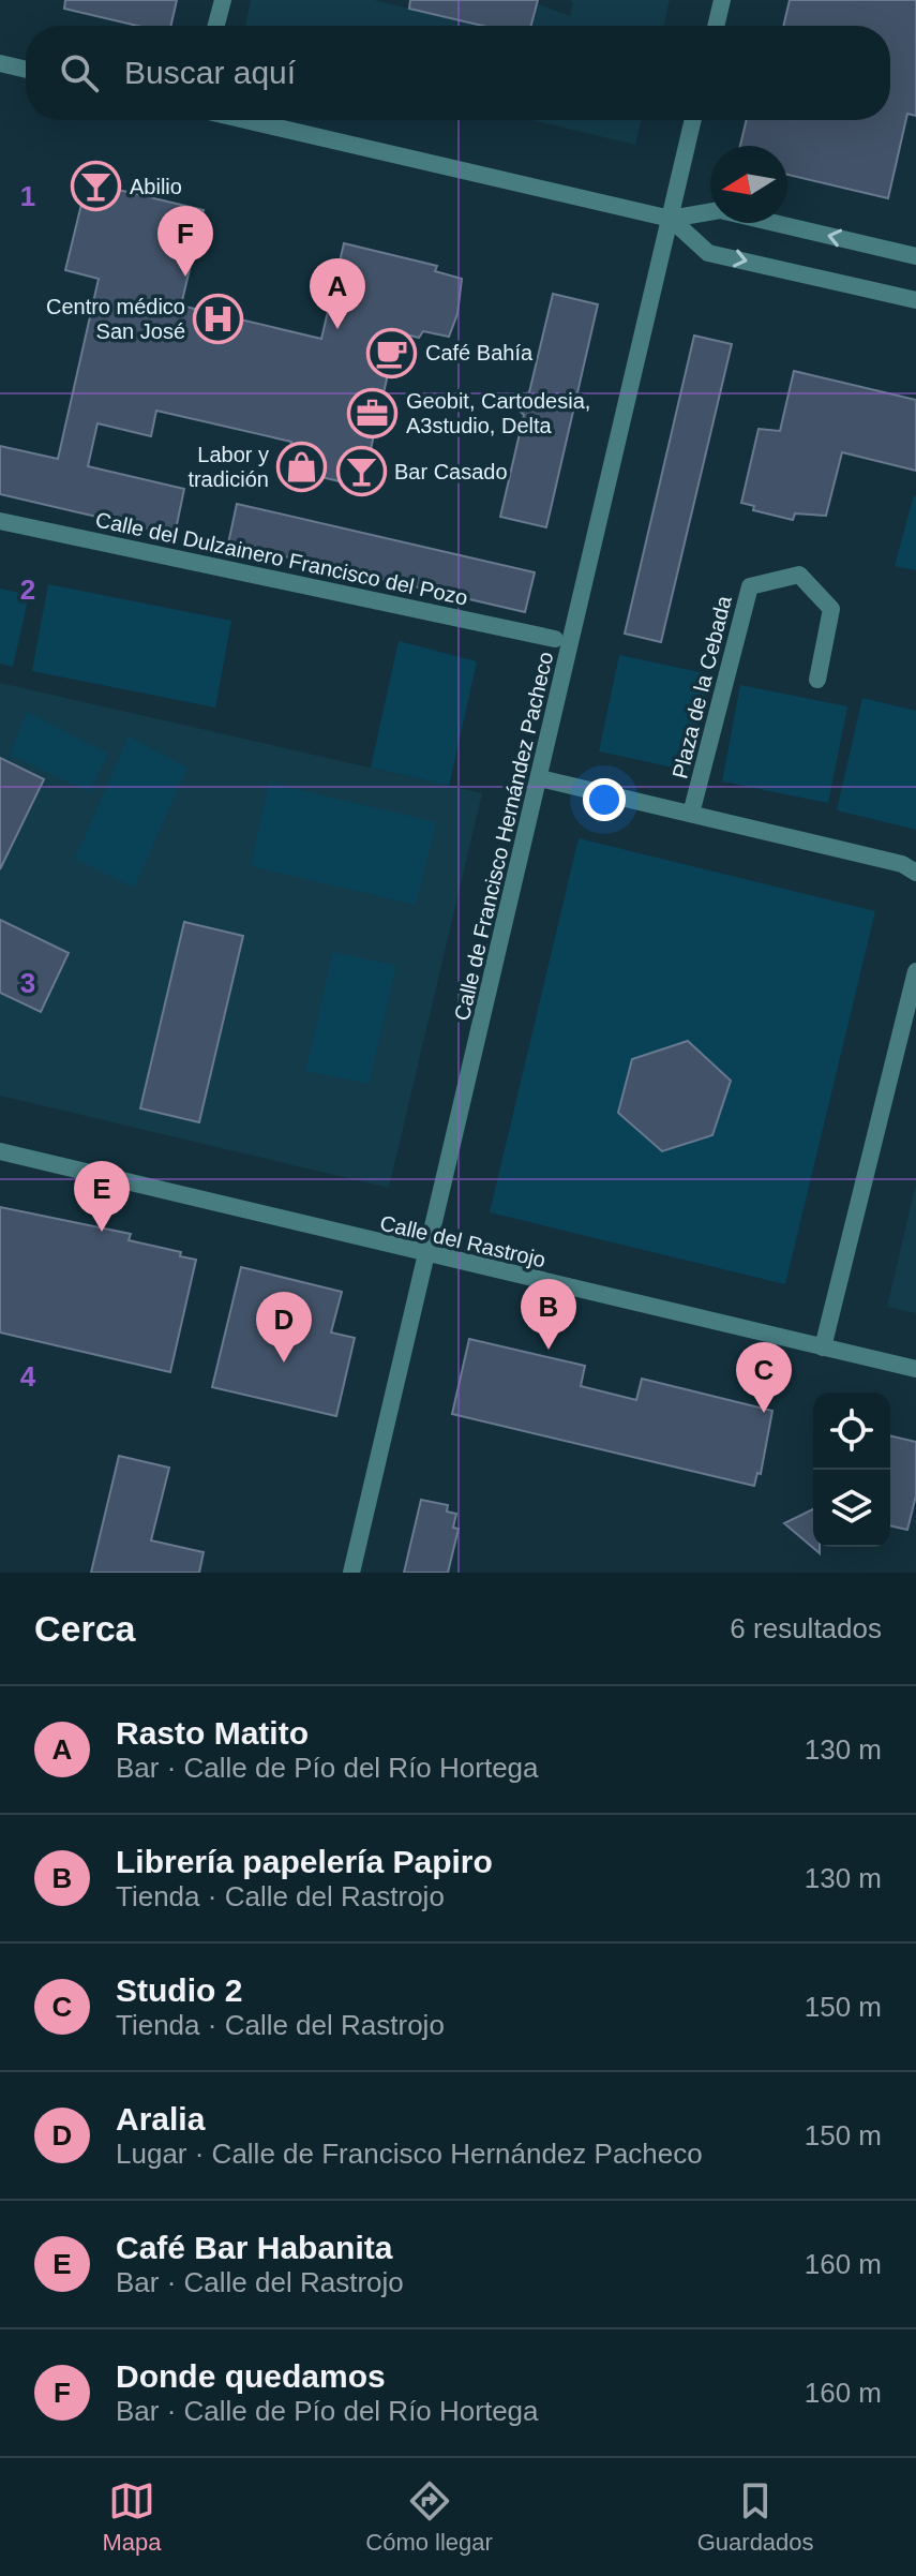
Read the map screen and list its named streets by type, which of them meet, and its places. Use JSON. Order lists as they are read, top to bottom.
{
  "streets": {
    "street": [
      "Calle del Dulzainero Francisco del Pozo",
      "Plaza de la Cebada",
      "Calle de Francisco Hernández Pacheco",
      "Calle del Rastrojo"
    ]
  },
  "crossings": [
    ["Calle de Francisco Hernández Pacheco", "Calle del Rastrojo"]
  ],
  "places": {
    "bar": ["Abilio", "Bar Casado"],
    "hospital": ["Centro médico San José"],
    "cafe": ["Café Bahía"],
    "office": ["Geobit, Cartodesia, A3studio, Delta"],
    "shop": ["Labor y tradición"]
  },
  "north": "left",
  "page": {
    "search": "Buscar aquí",
    "pins": [
      "F",
      "A",
      "E",
      "B",
      "D",
      "C"
    ],
    "heading": ["Cerca", "6 resultados"],
    "list": [
      {
        "mark": "A",
        "name": "Rasto Matito",
        "note": "Bar · Calle de Pío del Río Hortega",
        "value": "130 m"
      },
      {
        "mark": "B",
        "name": "Librería papelería Papiro",
        "note": "Tienda · Calle del Rastrojo",
        "value": "130 m"
      },
      {
        "mark": "C",
        "name": "Studio 2",
        "note": "Tienda · Calle del Rastrojo",
        "value": "150 m"
      },
      {
        "mark": "D",
        "name": "Aralia",
        "note": "Lugar · Calle de Francisco Hernández Pacheco",
        "value": "150 m"
      },
      {
        "mark": "E",
        "name": "Café Bar Habanita",
        "note": "Bar · Calle del Rastrojo",
        "value": "160 m"
      },
      {
        "mark": "F",
        "name": "Donde quedamos",
        "note": "Bar · Calle de Pío del Río Hortega",
        "value": "160 m"
      }
    ],
    "nav": ["Mapa", "Cómo llegar", "Guardados"]
  },
  "grid": {
    "rows": [
      "1",
      "2",
      "3",
      "4"
    ]
  }
}
